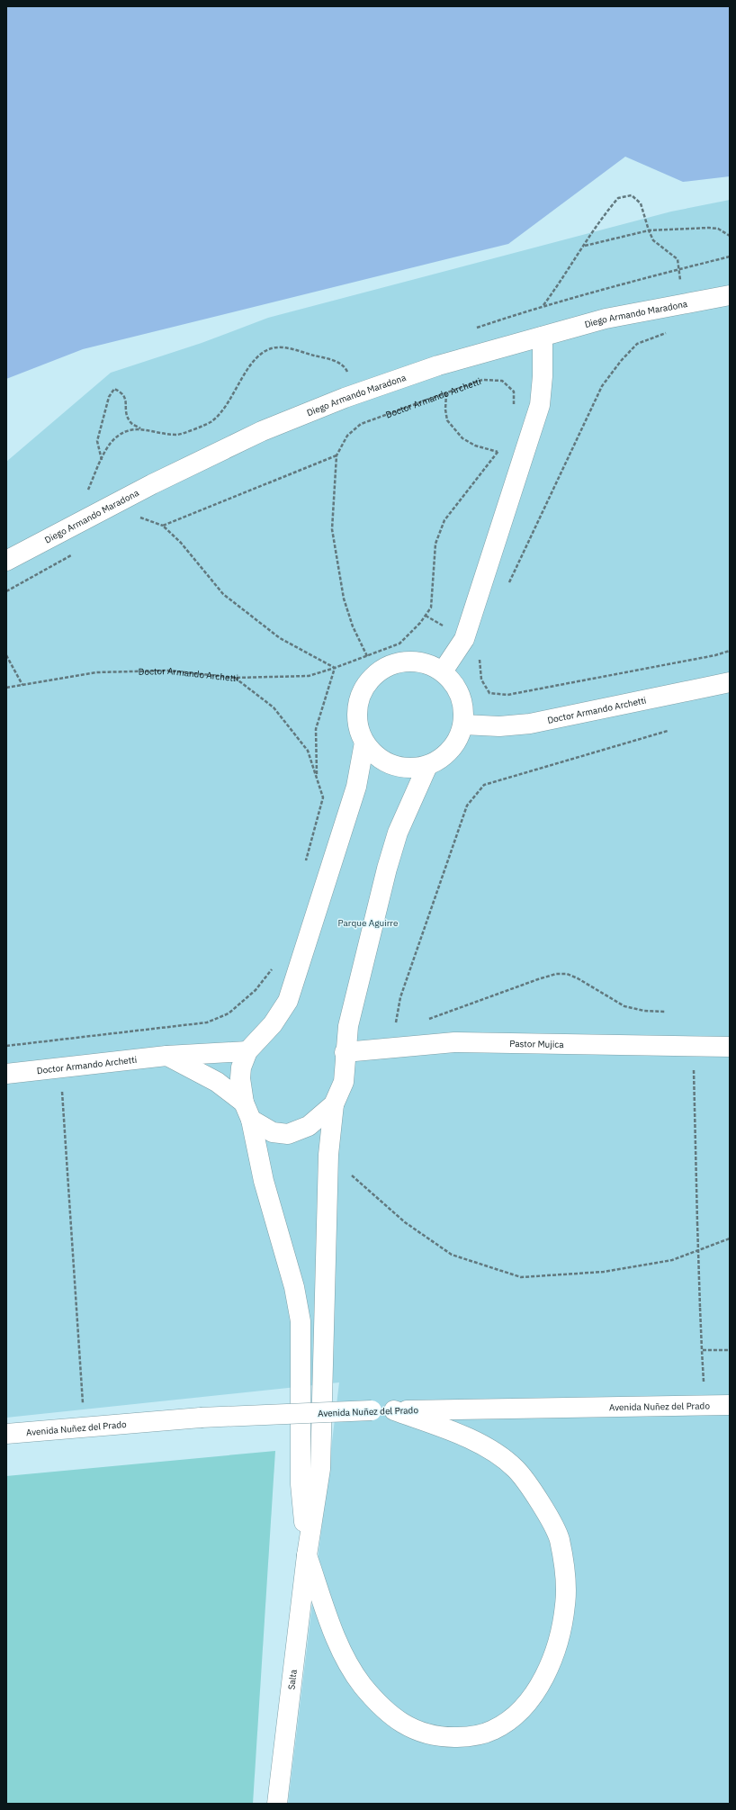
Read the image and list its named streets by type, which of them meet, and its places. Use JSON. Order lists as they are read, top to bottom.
{
  "streets": {
    "main road": [
      "Diego Armando Maradona",
      "Doctor Armando Archetti",
      "Pastor Mujica",
      "Avenida Nuñez del Prado",
      "Salta"
    ]
  },
  "parks": ["Parque Aguirre"]
}
